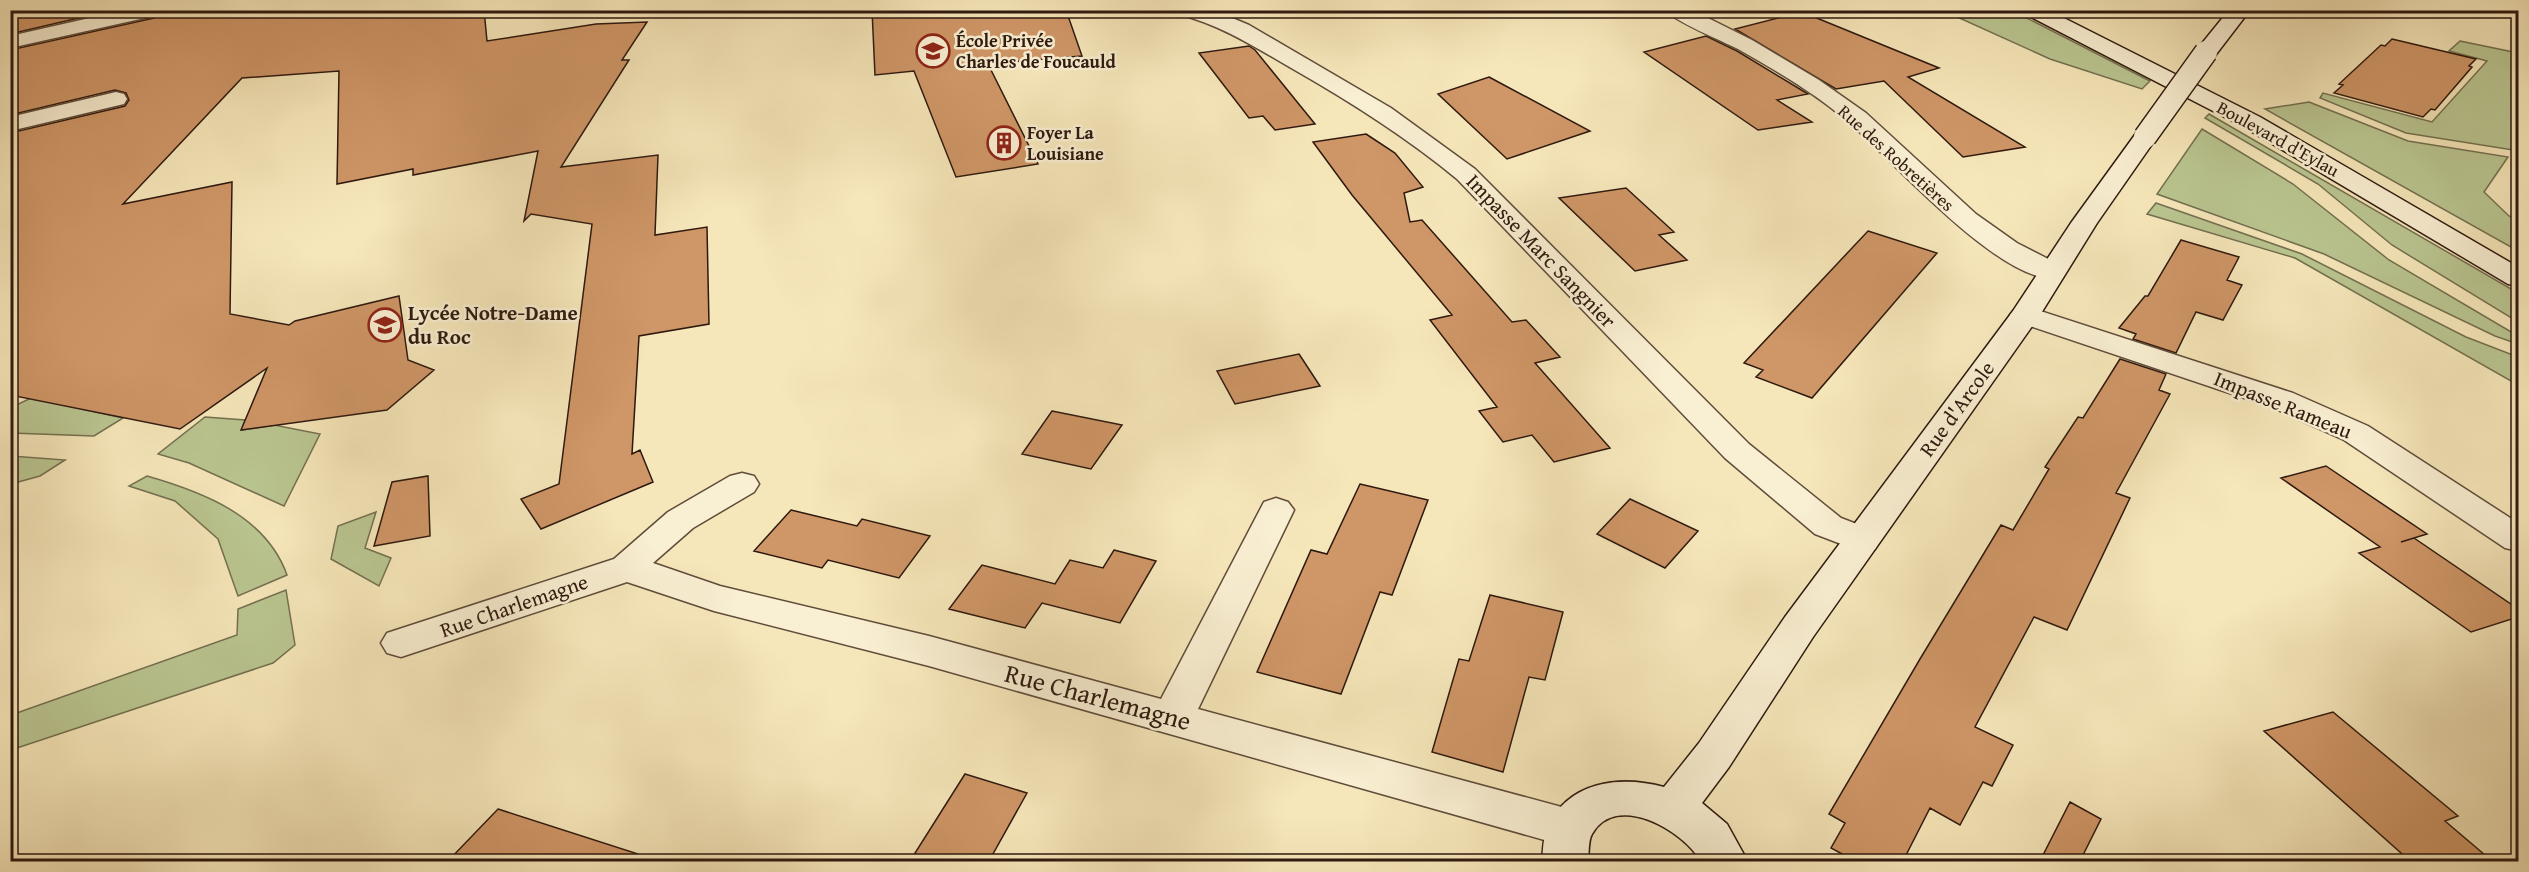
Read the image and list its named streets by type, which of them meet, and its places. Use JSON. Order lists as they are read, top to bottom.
{
  "streets": {
    "street": [
      "Boulevard d'Eylau",
      "Rue des Robretières",
      "Impasse Marc Sangnier",
      "Impasse Rameau",
      "Rue d'Arcole",
      "Rue Charlemagne"
    ]
  },
  "crossings": [
    ["Rue des Robretières", "Rue d'Arcole"],
    ["Impasse Marc Sangnier", "Rue d'Arcole"],
    ["Impasse Rameau", "Rue d'Arcole"]
  ],
  "places": {
    "school or university": ["École Privée Charles de Foucauld", "Lycée Notre-Dame du Roc"],
    "building": ["Foyer La Louisiane"]
  }
}
